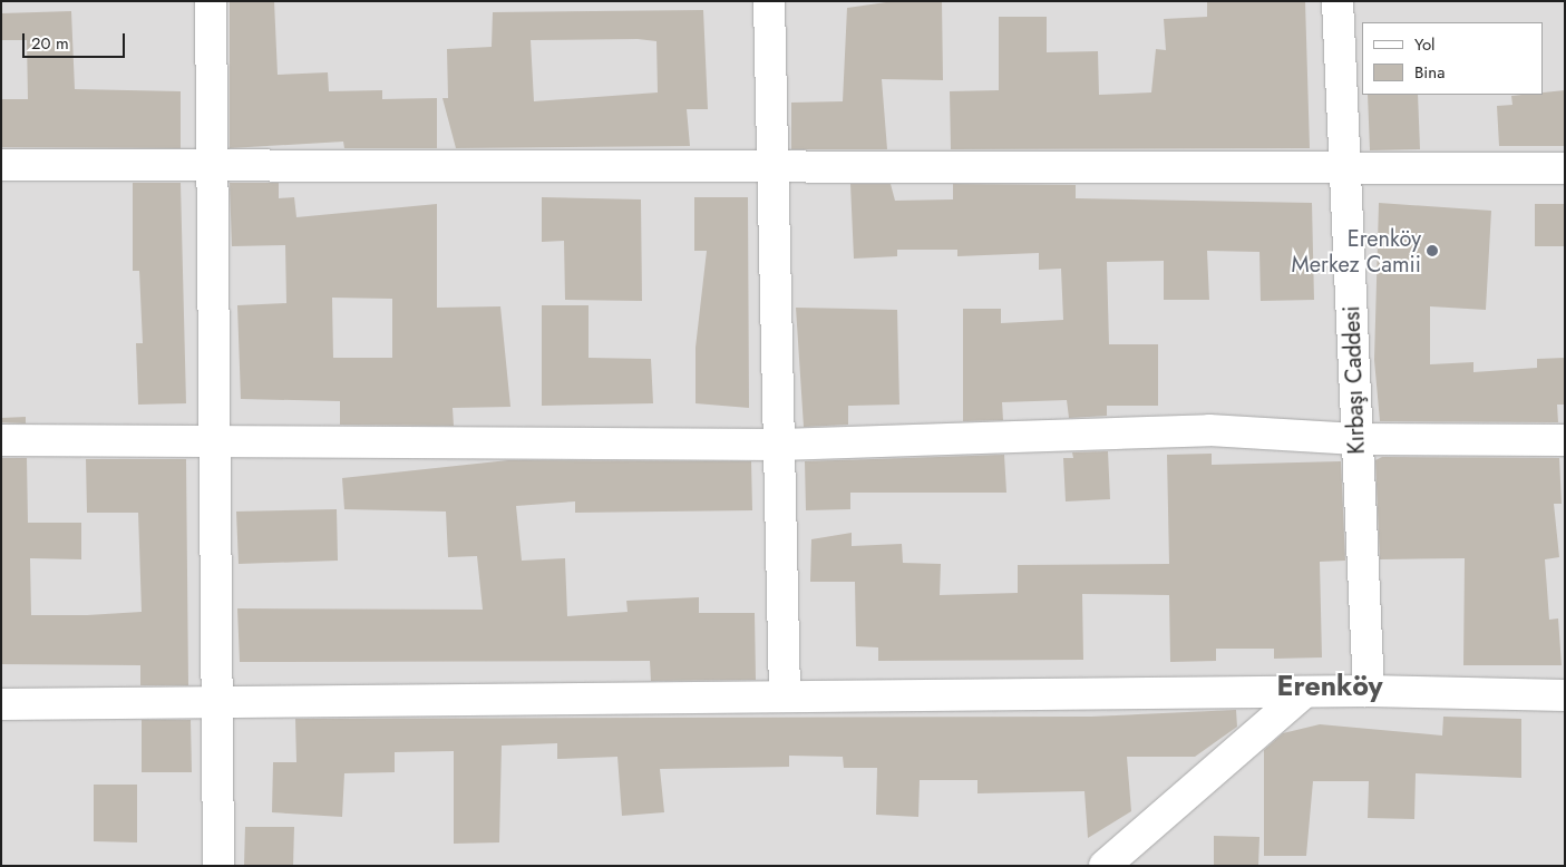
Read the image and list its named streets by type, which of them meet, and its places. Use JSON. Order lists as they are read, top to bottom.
{
  "streets": {
    "street": ["Kırbaşı Caddesi"]
  },
  "districts": ["Erenköy"],
  "places": ["Erenköy Merkez Camii"],
  "legend": ["Yol", "Bina"],
  "scale_bar": "20 m"
}
